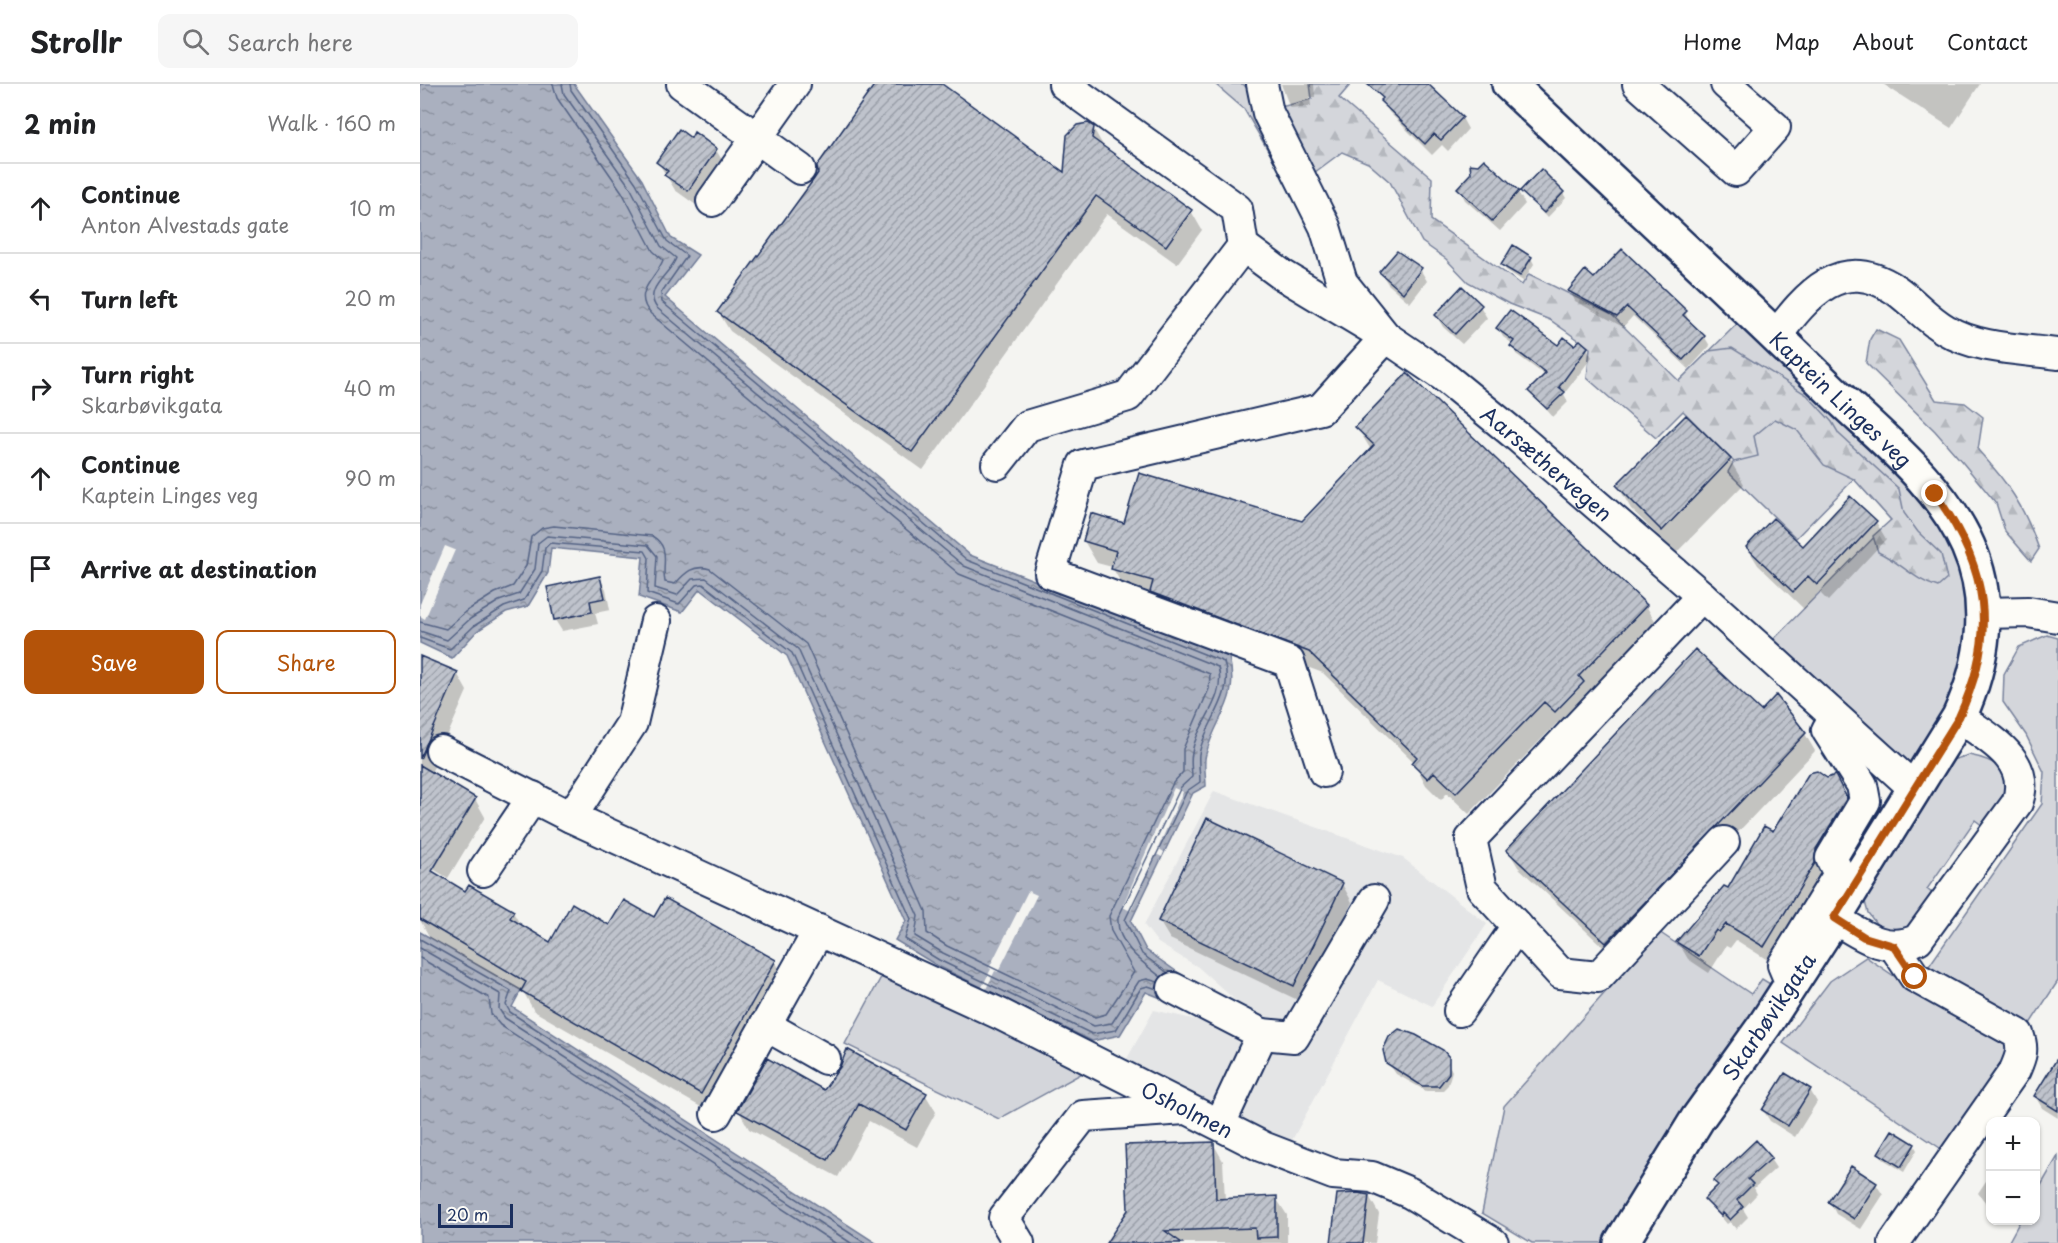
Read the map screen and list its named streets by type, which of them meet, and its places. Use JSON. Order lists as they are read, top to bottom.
{
  "streets": {
    "main road": ["Kaptein Linges veg", "Skarbøvikgata"],
    "street": ["Aarsæthervegen", "Osholmen"]
  },
  "crossings": [
    ["Kaptein Linges veg", "Aarsæthervegen"],
    ["Kaptein Linges veg", "Skarbøvikgata"],
    ["Aarsæthervegen", "Skarbøvikgata"]
  ],
  "scale_bar": "20 m",
  "page": {
    "header": "Strollr",
    "search": "Search here",
    "nav": [
      "Home",
      "Map",
      "About",
      "Contact"
    ],
    "heading": ["2 min", "Walk · 160 m"],
    "list": [
      ["Continue", "Anton Alvestads gate", "10 m"],
      ["Turn left", "20 m"],
      ["Turn right", "Skarbøvikgata", "40 m"],
      ["Continue", "Kaptein Linges veg", "90 m"],
      "Arrive at destination"
    ],
    "buttons": ["Save", "Share"],
    "map_buttons": ["+", "−"],
    "scale": "20 m"
  }
}
